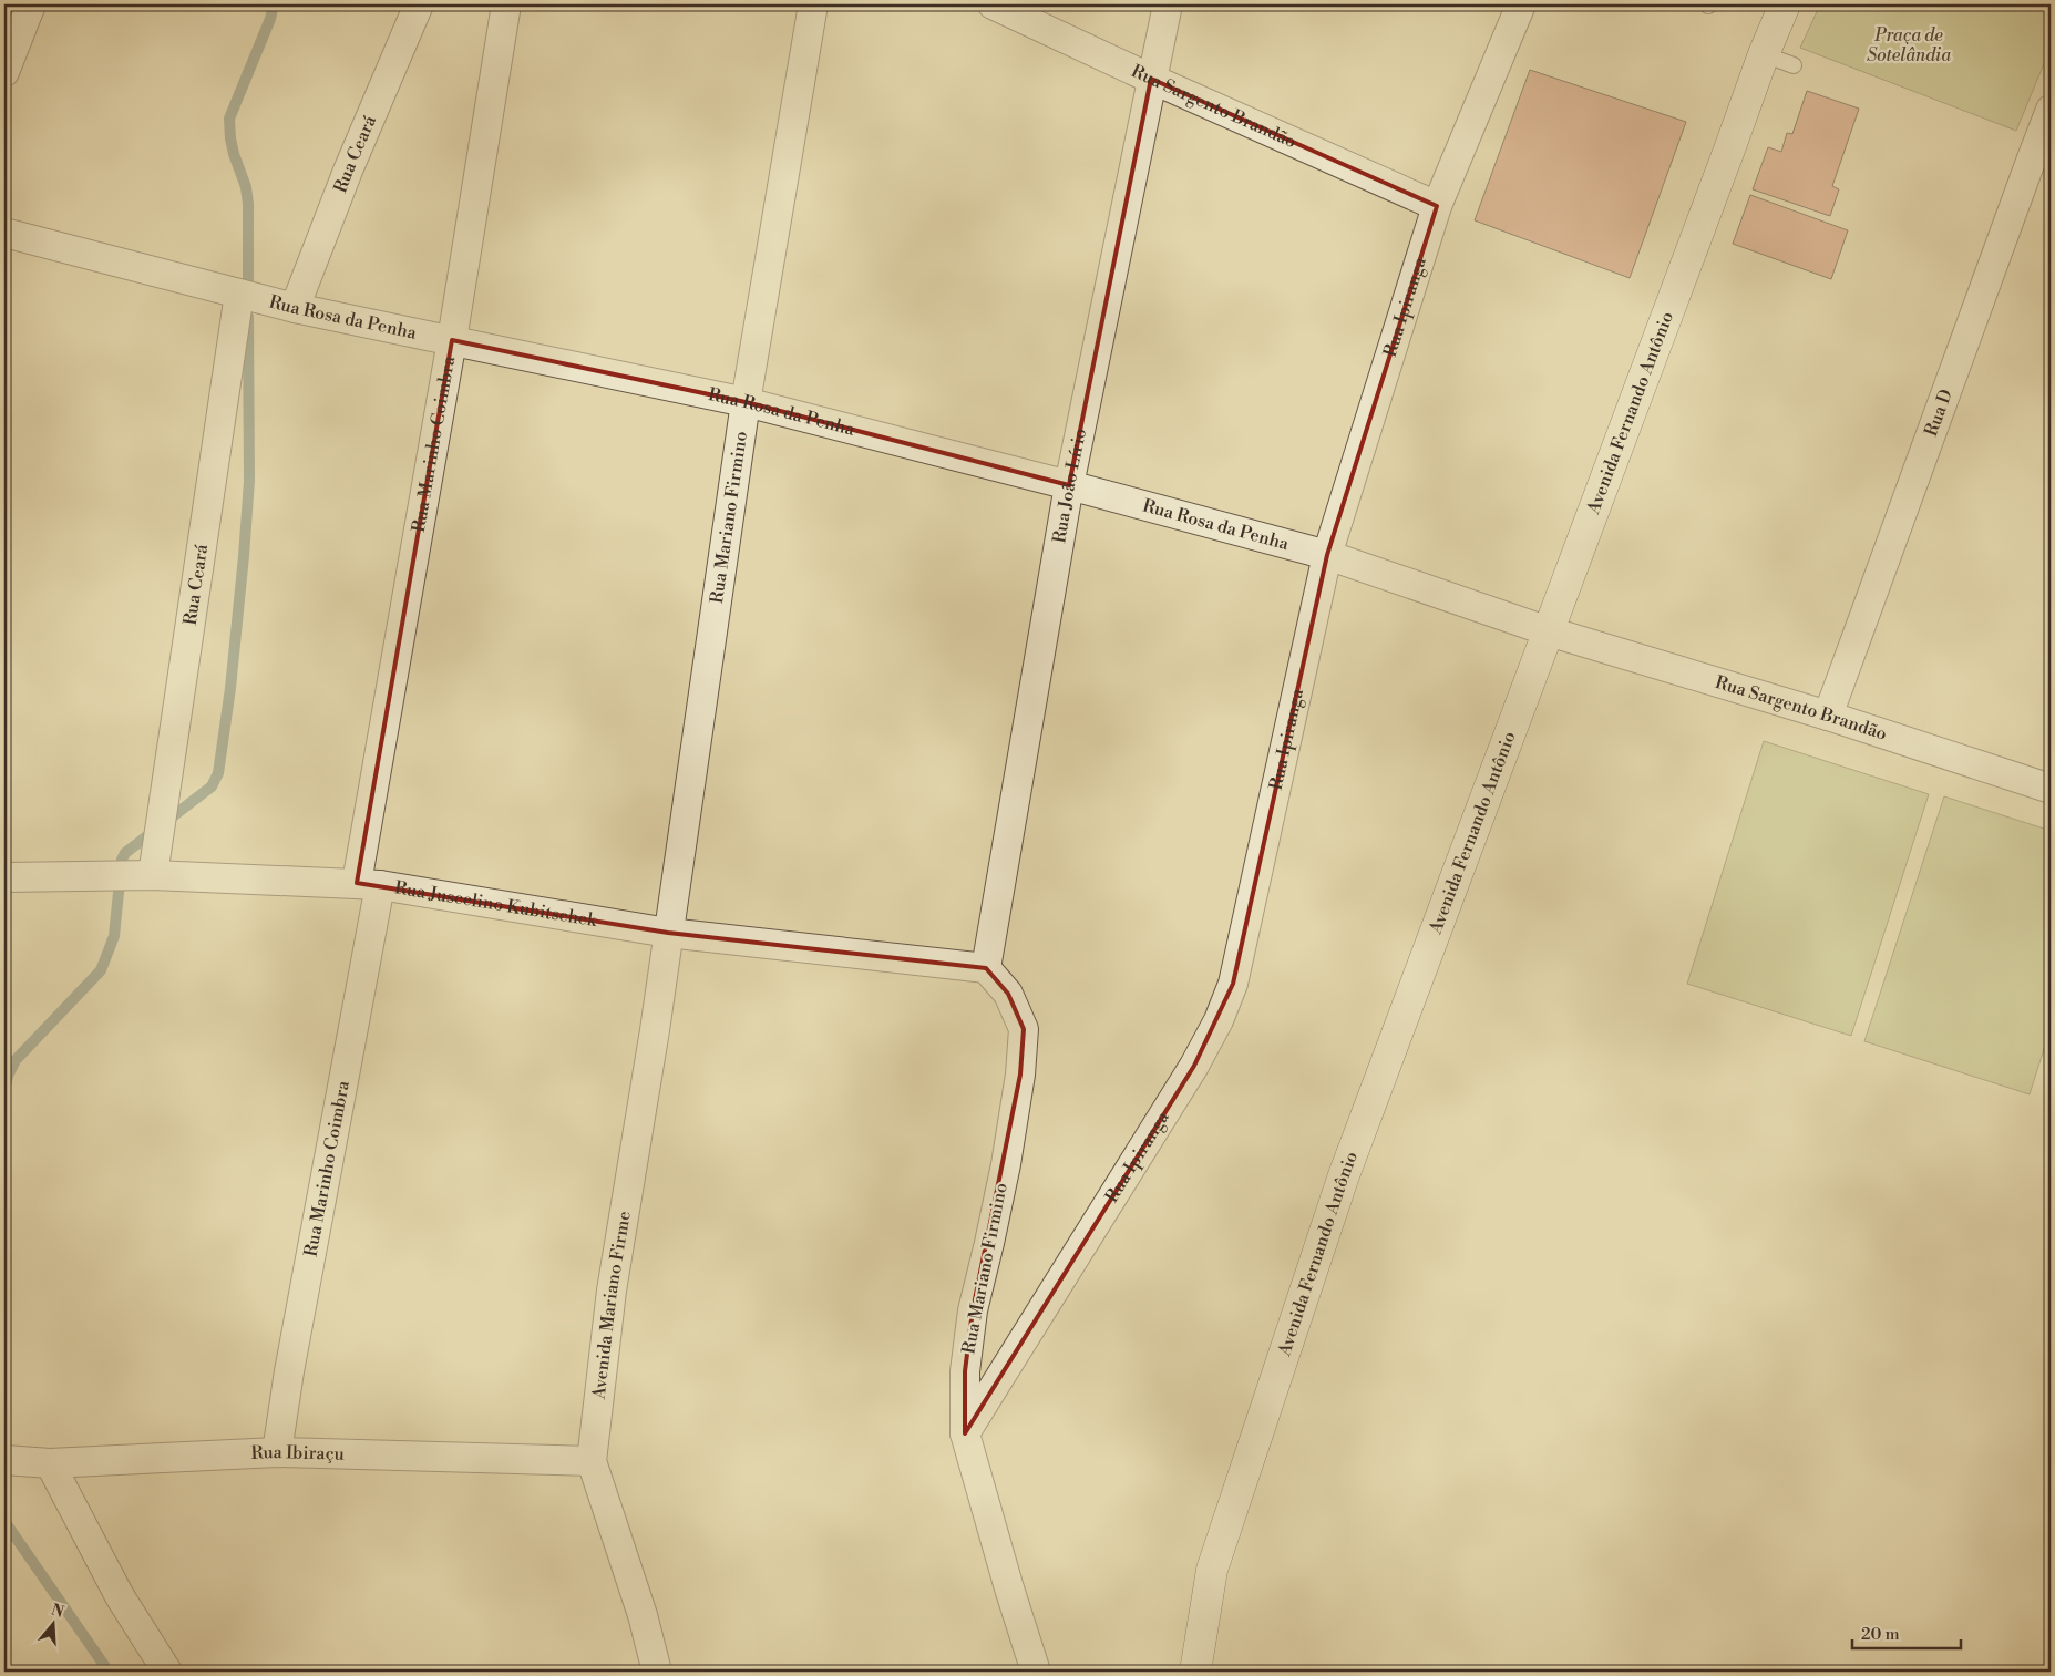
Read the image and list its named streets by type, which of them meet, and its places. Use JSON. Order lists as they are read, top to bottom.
{
  "streets": {
    "street": [
      "Rua Sargento Brandão",
      "Rua Ceará",
      "Rua Ipiranga",
      "Rua Rosa da Penha",
      "Rua D",
      "Avenida Fernando Antônio",
      "Rua Marinho Coimbra",
      "Rua João Lírio",
      "Rua Mariano Firmino",
      "Rua Juscelino Kubitschek",
      "Avenida Mariano Firme",
      "Rua Ibiraçu"
    ]
  },
  "crossings": [
    ["Rua Sargento Brandão", "Rua Ipiranga"],
    ["Rua Sargento Brandão", "Rua Rosa da Penha"],
    ["Rua Sargento Brandão", "Rua D"],
    ["Rua Sargento Brandão", "Avenida Fernando Antônio"],
    ["Rua Sargento Brandão", "Rua João Lírio"],
    ["Rua Ceará", "Rua Rosa da Penha"],
    ["Rua Ceará", "Rua Juscelino Kubitschek"],
    ["Rua Ipiranga", "Rua Rosa da Penha"],
    ["Rua Ipiranga", "Rua Mariano Firmino"],
    ["Rua Rosa da Penha", "Avenida Fernando Antônio"],
    ["Rua Rosa da Penha", "Rua Marinho Coimbra"],
    ["Rua Rosa da Penha", "Rua João Lírio"],
    ["Rua Rosa da Penha", "Rua Mariano Firmino"],
    ["Rua Marinho Coimbra", "Rua Juscelino Kubitschek"],
    ["Rua Marinho Coimbra", "Rua Ibiraçu"],
    ["Rua João Lírio", "Rua Mariano Firmino"],
    ["Rua João Lírio", "Rua Juscelino Kubitschek"],
    ["Rua Mariano Firmino", "Rua Juscelino Kubitschek"],
    ["Rua Mariano Firmino", "Avenida Mariano Firme"],
    ["Rua Juscelino Kubitschek", "Avenida Mariano Firme"],
    ["Avenida Mariano Firme", "Rua Ibiraçu"]
  ],
  "parks": ["Praça de Sotelândia"],
  "scale_bar": "20 m",
  "north": "top"
}
